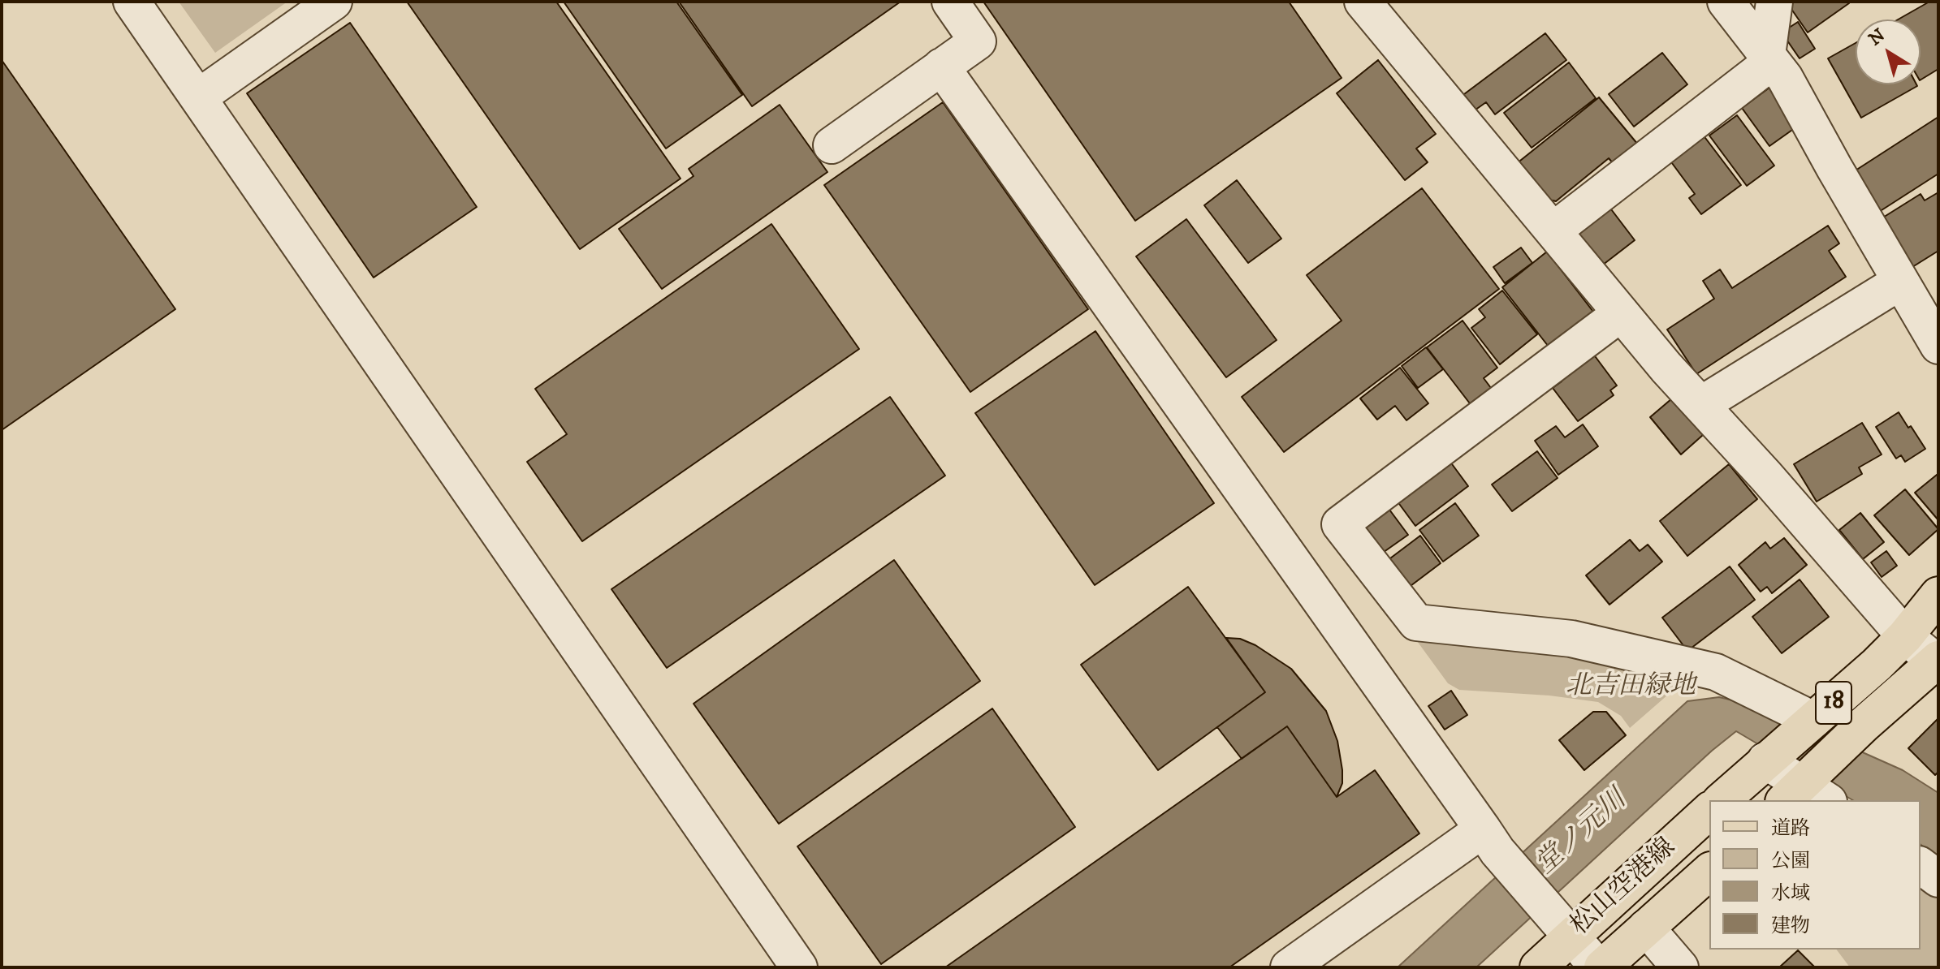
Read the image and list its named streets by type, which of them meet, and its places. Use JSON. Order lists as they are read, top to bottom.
{
  "streets": {
    "main road": ["18", "松山空港線"]
  },
  "water": ["堂ノ元川"],
  "parks": ["北吉田緑地"],
  "legend": [
    "道路",
    "公園",
    "水域",
    "建物"
  ],
  "north": "top left"
}
